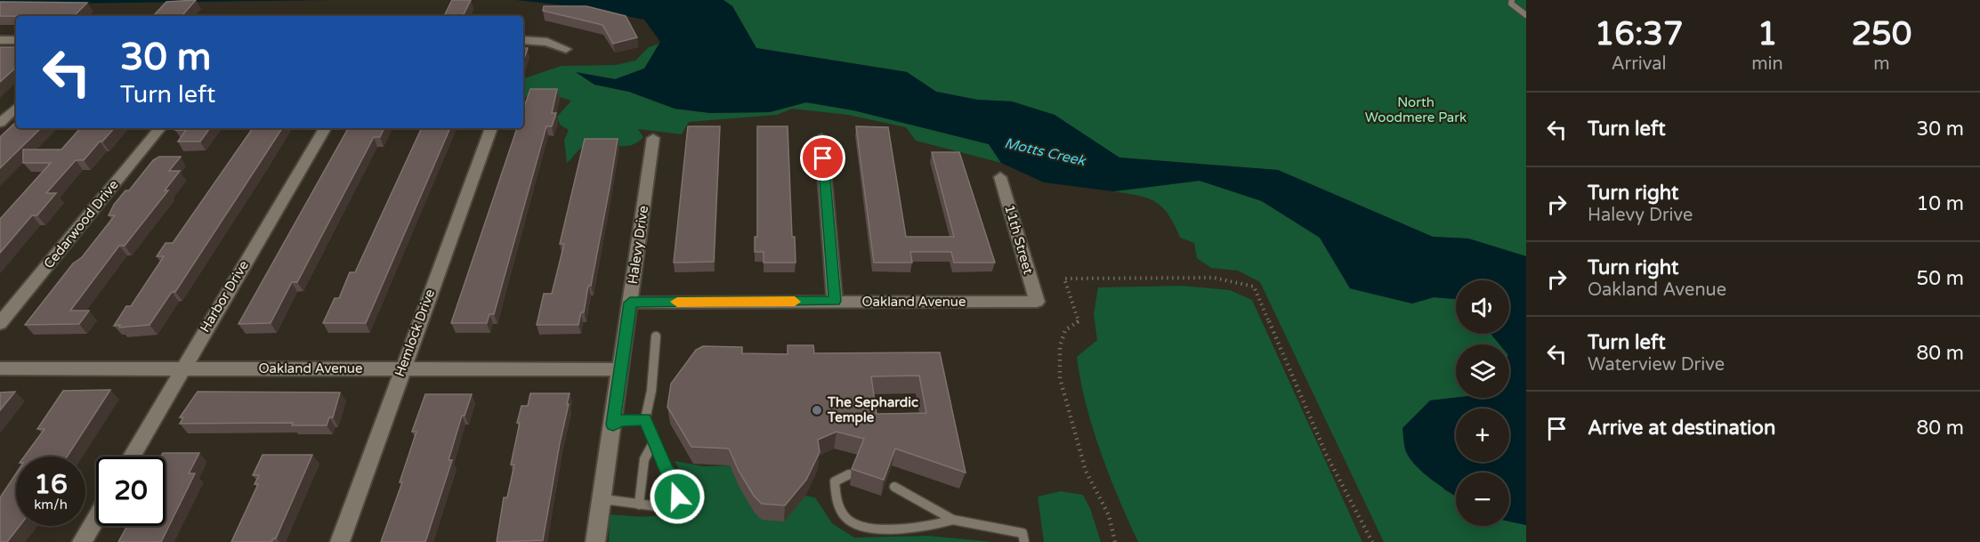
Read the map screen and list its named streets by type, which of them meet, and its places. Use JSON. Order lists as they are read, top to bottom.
{
  "streets": {
    "street": [
      "Cedarwood Drive",
      "11th Street",
      "Halevy Drive",
      "Harbor Drive",
      "Oakland Avenue",
      "Hemlock Drive"
    ]
  },
  "crossings": [
    ["11th Street", "Oakland Avenue"],
    ["Halevy Drive", "Oakland Avenue"],
    ["Harbor Drive", "Oakland Avenue"],
    ["Oakland Avenue", "Hemlock Drive"]
  ],
  "water": ["Motts Creek"],
  "parks": ["North Woodmere Park"],
  "places": ["The Sephardic Temple"],
  "page": {
    "eta": [
      "16:37",
      "Arrival",
      "1",
      "min",
      "250",
      "m"
    ],
    "turn": ["30 m", "Turn left"],
    "list": [
      {
        "name": "Turn left",
        "value": "30 m"
      },
      {
        "name": "Turn right",
        "note": "Halevy Drive",
        "value": "10 m"
      },
      {
        "name": "Turn right",
        "note": "Oakland Avenue",
        "value": "50 m"
      },
      {
        "name": "Turn left",
        "note": "Waterview Drive",
        "value": "80 m"
      },
      {
        "name": "Arrive at destination",
        "value": "80 m"
      }
    ],
    "map_buttons": ["+", "−"],
    "speed": "16 km/h",
    "limit": "20"
  }
}
